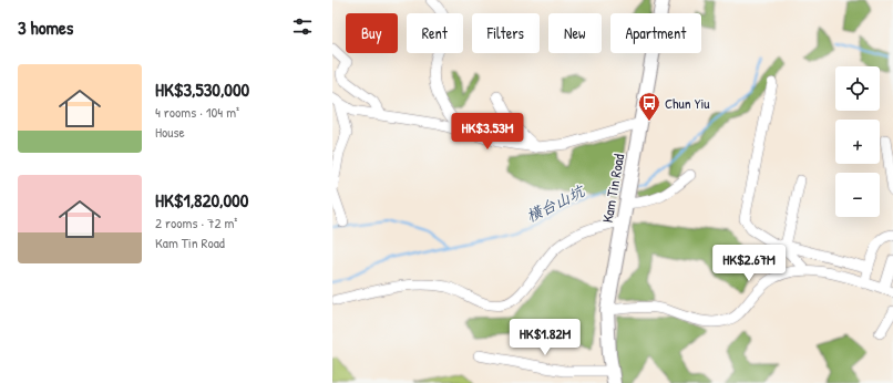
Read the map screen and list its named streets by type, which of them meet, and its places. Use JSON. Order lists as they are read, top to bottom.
{
  "streets": {
    "main road": ["Kam Tin Road"]
  },
  "water": ["橫台山坑"],
  "places": {
    "bus stop": ["Chun Yiu"]
  },
  "page": {
    "heading": "3 homes",
    "chip": [
      "Buy",
      "Rent",
      "Filters",
      "New",
      "Apartment"
    ],
    "list": [
      {
        "name": "HK$3,530,000",
        "note": "4 rooms · 104 m² · House"
      },
      {
        "name": "HK$1,820,000",
        "note": "2 rooms · 72 m² · Kam Tin Road"
      }
    ],
    "map_buttons": ["+", "−"],
    "price": ["HK$3.53M", "HK$2.67M", "HK$1.82M"]
  }
}
